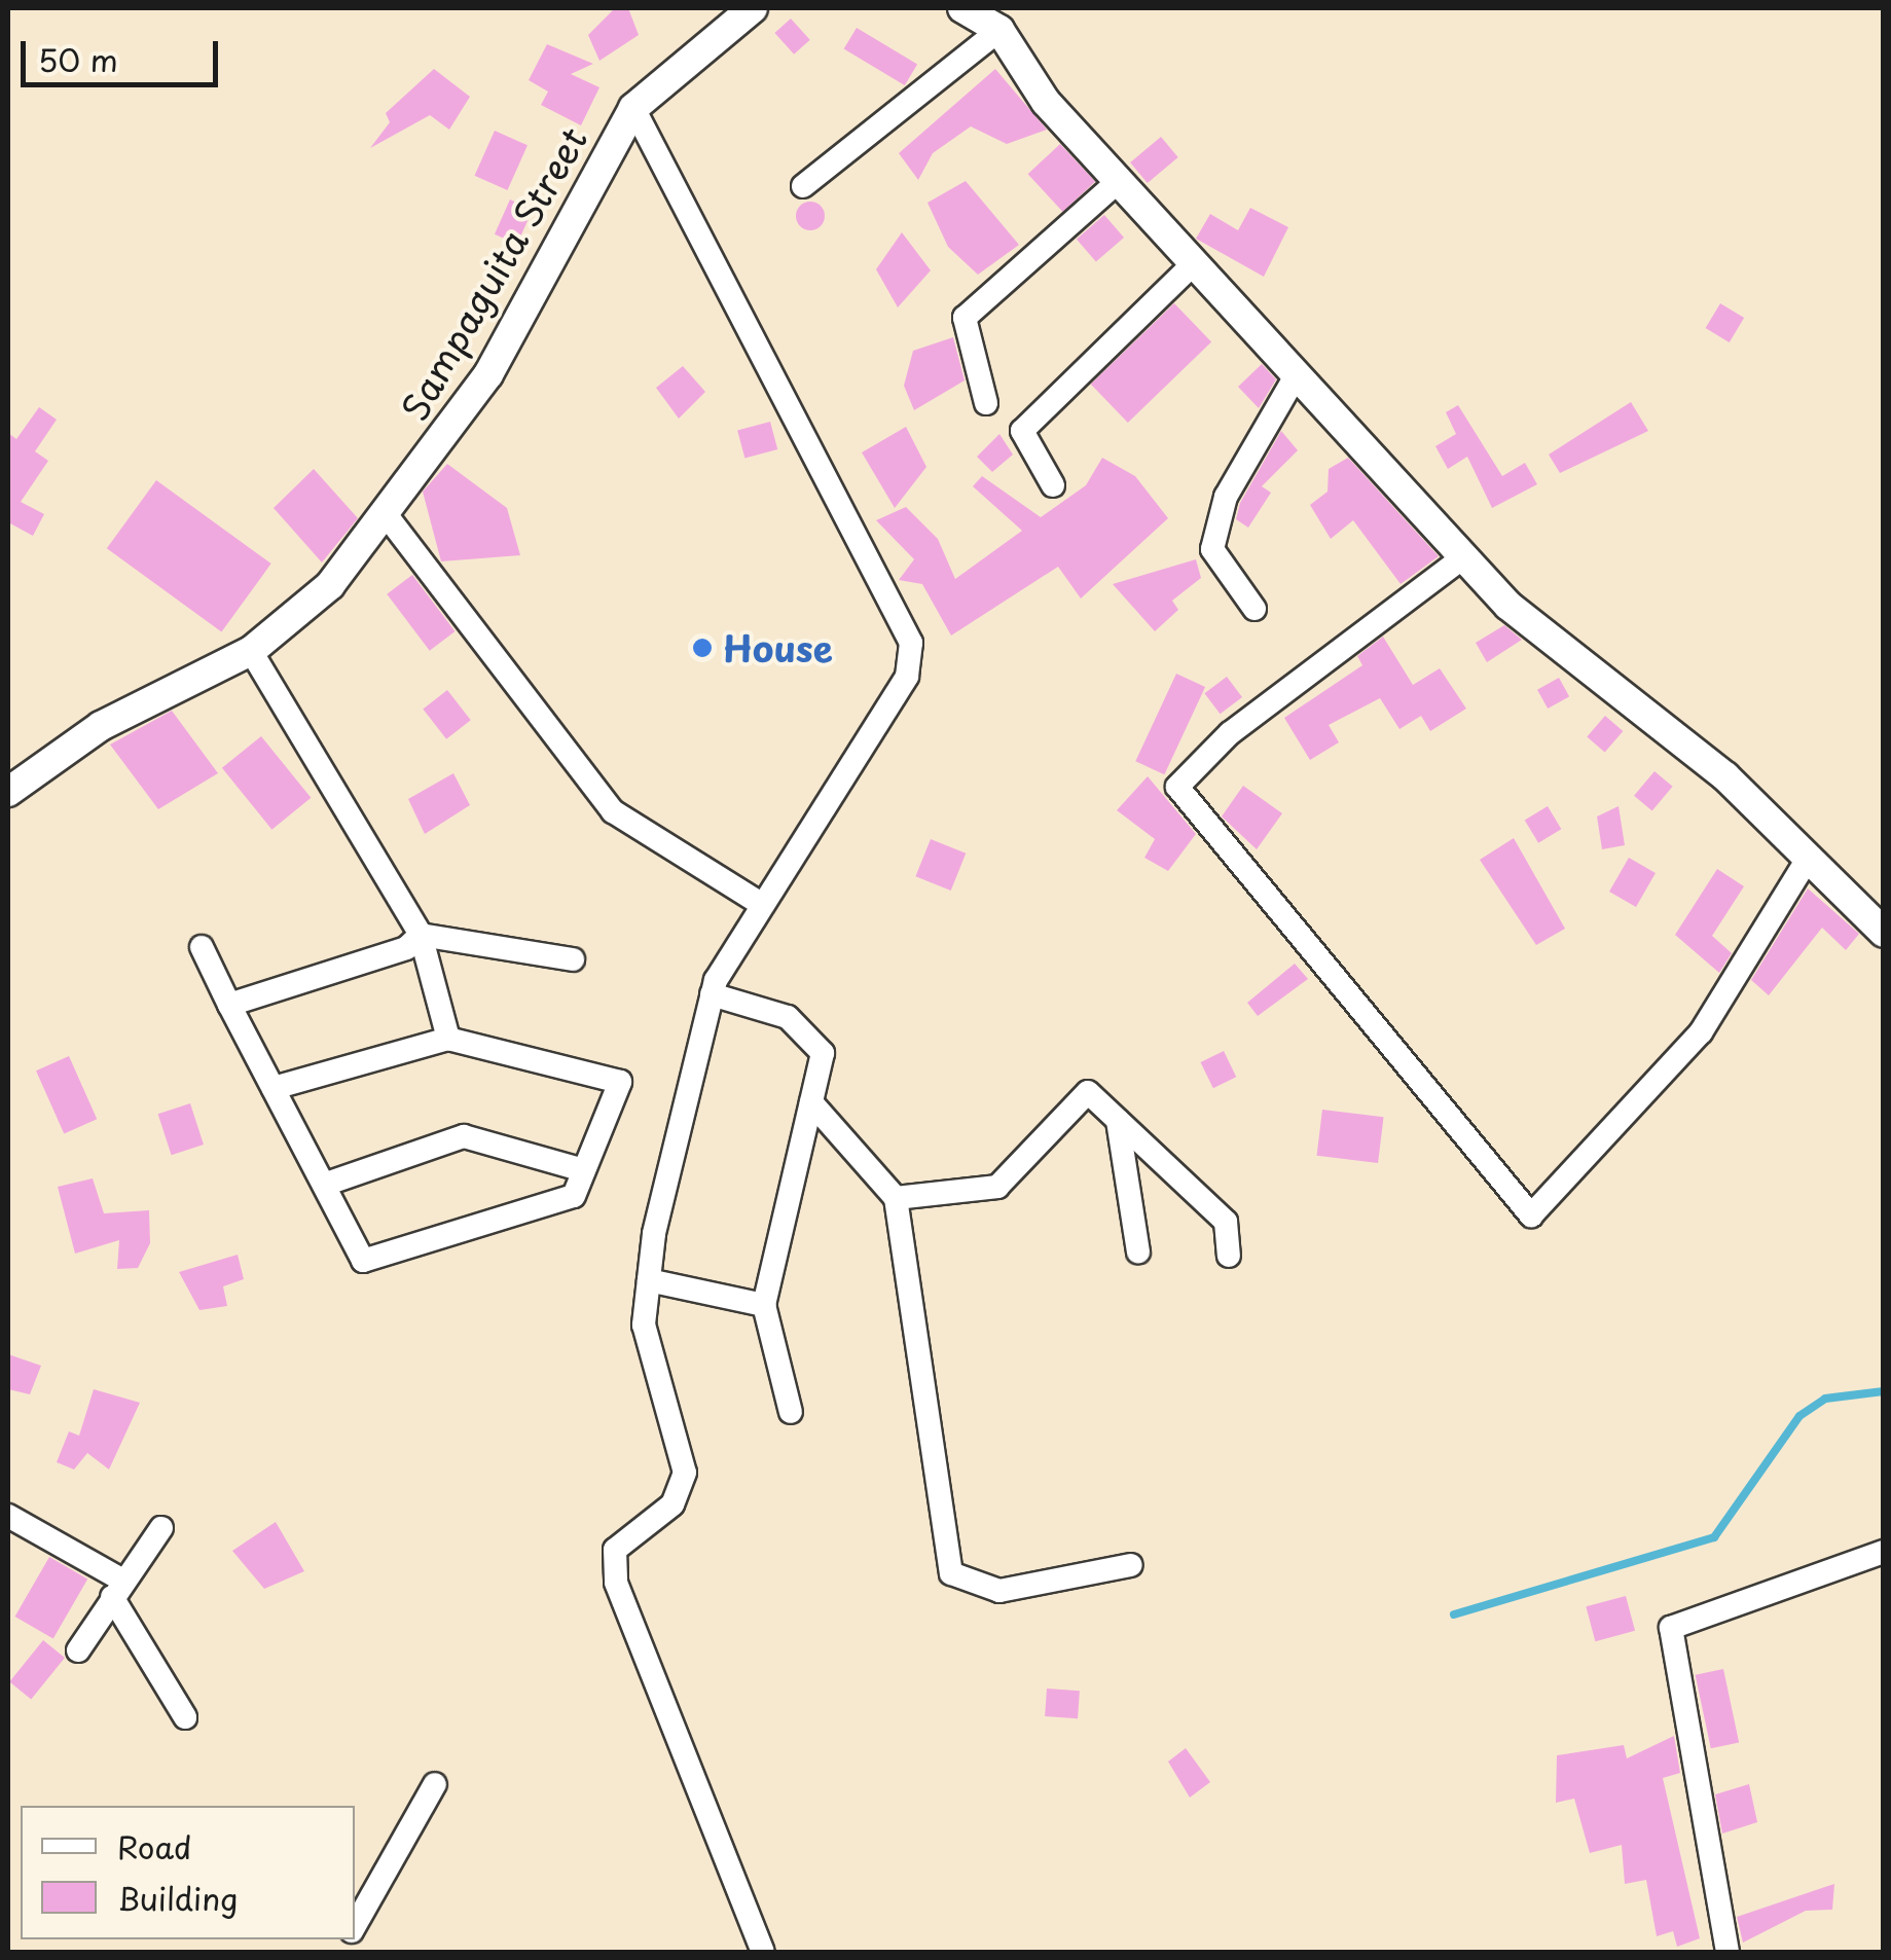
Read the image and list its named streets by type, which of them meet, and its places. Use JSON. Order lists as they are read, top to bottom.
{
  "streets": {
    "street": ["Sampaguita Street"]
  },
  "places": ["House"],
  "legend": ["Road", "Building"],
  "scale_bar": "50 m"
}
